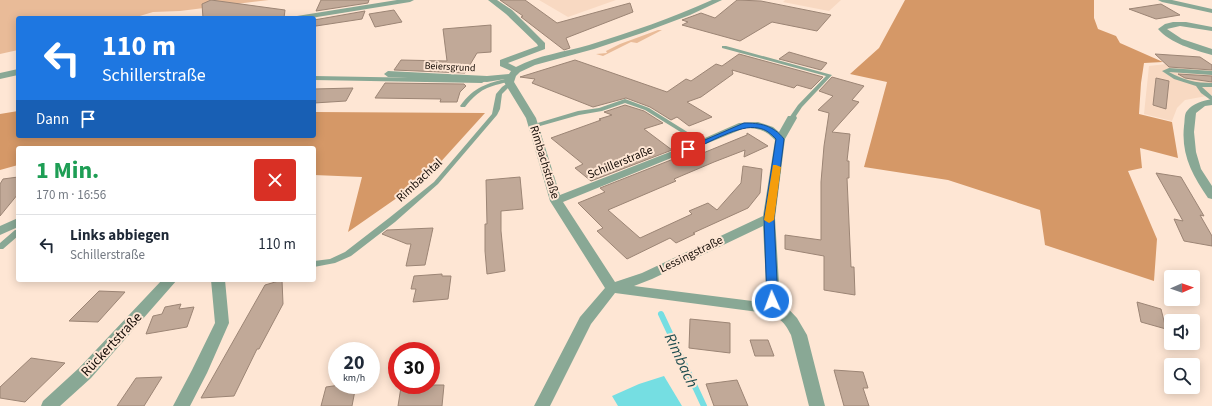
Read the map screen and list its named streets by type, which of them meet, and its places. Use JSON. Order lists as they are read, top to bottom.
{
  "streets": {
    "street": [
      "Beiersgrund",
      "Rimbachstraße",
      "Schillerstraße",
      "Lessingstraße",
      "Rückertstraße"
    ],
    "lane": ["Rimbachtal"]
  },
  "crossings": [
    ["Beiersgrund", "Rimbachstraße"],
    ["Beiersgrund", "Rimbachtal"],
    ["Rimbachstraße", "Schillerstraße"],
    ["Rimbachstraße", "Rimbachtal"],
    ["Rimbachstraße", "Lessingstraße"]
  ],
  "water": ["Rimbach"],
  "north": "right",
  "page": {
    "turn": ["110 m", "Schillerstraße"],
    "then": "Dann",
    "heading": ["1 Min.", "170 m · 16:56"],
    "list": [
      {
        "name": "Links abbiegen",
        "note": "Schillerstraße",
        "value": "110 m"
      }
    ],
    "speed": "20 km/h",
    "limit": "30"
  }
}
